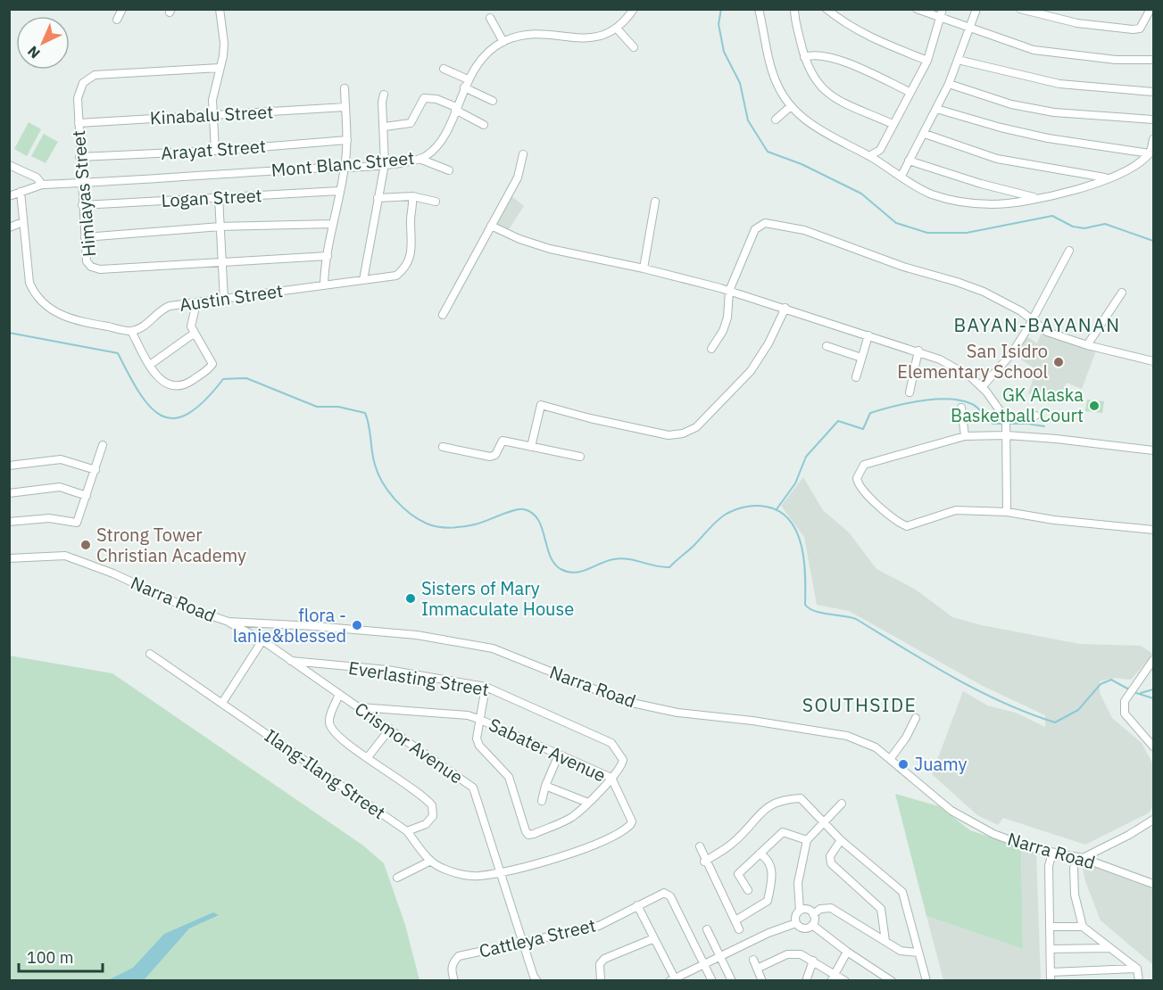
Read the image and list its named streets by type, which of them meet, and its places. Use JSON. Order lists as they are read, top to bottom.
{
  "streets": {
    "street": [
      "Kinabalu Street",
      "Arayat Street",
      "Mont Blanc Street",
      "Himlayas Street",
      "Logan Street",
      "Austin Street",
      "Narra Road",
      "Everlasting Street",
      "Crismor Avenue",
      "Sabater Avenue",
      "Ilang-Ilang Street",
      "Cattleya Street"
    ]
  },
  "crossings": [
    ["Kinabalu Street", "Himlayas Street"],
    ["Arayat Street", "Himlayas Street"],
    ["Mont Blanc Street", "Himlayas Street"],
    ["Himlayas Street", "Logan Street"],
    ["Narra Road", "Crismor Avenue"],
    ["Everlasting Street", "Crismor Avenue"],
    ["Everlasting Street", "Sabater Avenue"],
    ["Crismor Avenue", "Sabater Avenue"],
    ["Crismor Avenue", "Ilang-Ilang Street"],
    ["Crismor Avenue", "Cattleya Street"],
    ["Sabater Avenue", "Ilang-Ilang Street"]
  ],
  "districts": ["BAYAN-BAYANAN", "SOUTHSIDE"],
  "places": [
    "San Isidro Elementary School",
    "GK Alaska Basketball Court",
    "Strong Tower Christian Academy",
    "Sisters of Mary Immaculate House",
    "flora - lanie&blessed",
    "Juamy"
  ],
  "scale_bar": "100 m",
  "north": "bottom left"
}
